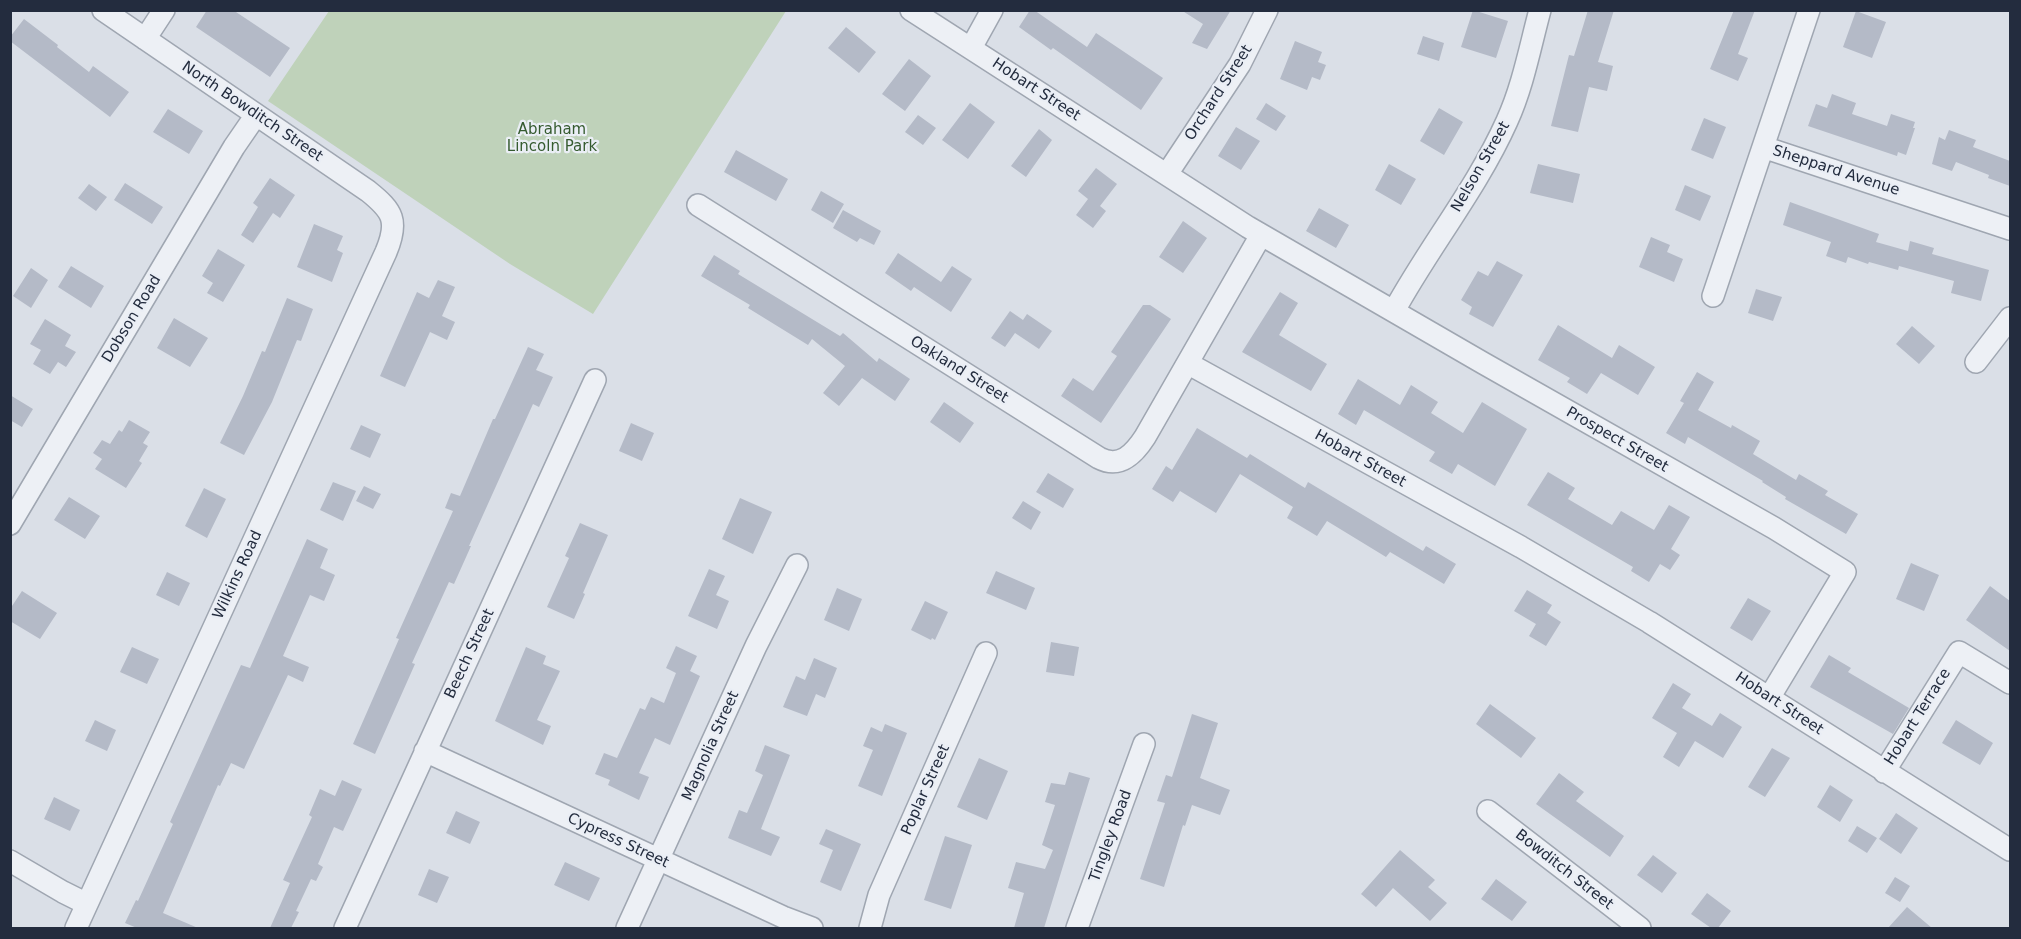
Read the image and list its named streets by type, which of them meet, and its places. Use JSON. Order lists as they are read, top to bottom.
{
  "streets": {
    "street": [
      "Hobart Street",
      "Orchard Street",
      "North Bowditch Street",
      "Nelson Street",
      "Sheppard Avenue",
      "Dobson Road",
      "Oakland Street",
      "Prospect Street",
      "Wilkins Road",
      "Beech Street",
      "Hobart Terrace",
      "Magnolia Street",
      "Poplar Street",
      "Tingley Road",
      "Cypress Street",
      "Bowditch Street"
    ]
  },
  "crossings": [
    ["Hobart Street", "Orchard Street"],
    ["Hobart Street", "Oakland Street"],
    ["Hobart Street", "Prospect Street"],
    ["Hobart Street", "Hobart Terrace"],
    ["North Bowditch Street", "Dobson Road"],
    ["North Bowditch Street", "Wilkins Road"],
    ["Nelson Street", "Prospect Street"],
    ["Beech Street", "Cypress Street"],
    ["Magnolia Street", "Cypress Street"]
  ],
  "parks": ["Abraham Lincoln Park"]
}
